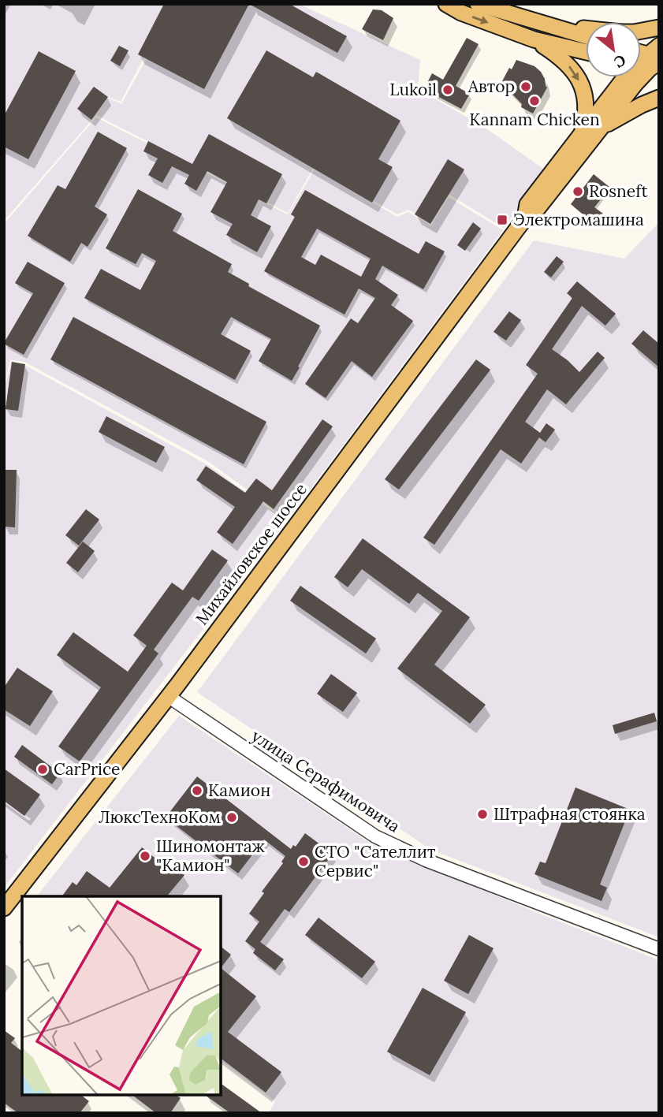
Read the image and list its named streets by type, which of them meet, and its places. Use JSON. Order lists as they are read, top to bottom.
{
  "streets": {
    "main road": ["Михайловское шоссе"],
    "street": ["улица Серафимовича"]
  },
  "crossings": [
    ["Михайловское шоссе", "улица Серафимовича"]
  ],
  "places": {
    "other": [
      "Автор",
      "Lukoil",
      "Kannam Chicken",
      "Rosneft",
      "CarPrice",
      "Камион",
      "Штрафная стоянка",
      "ЛюксТехноКом",
      "Шиномонтаж \"Камион\"",
      "СТО \"Сателлит Сервис\""
    ],
    "transit": ["Электромашина"]
  },
  "north": "bottom right"
}
